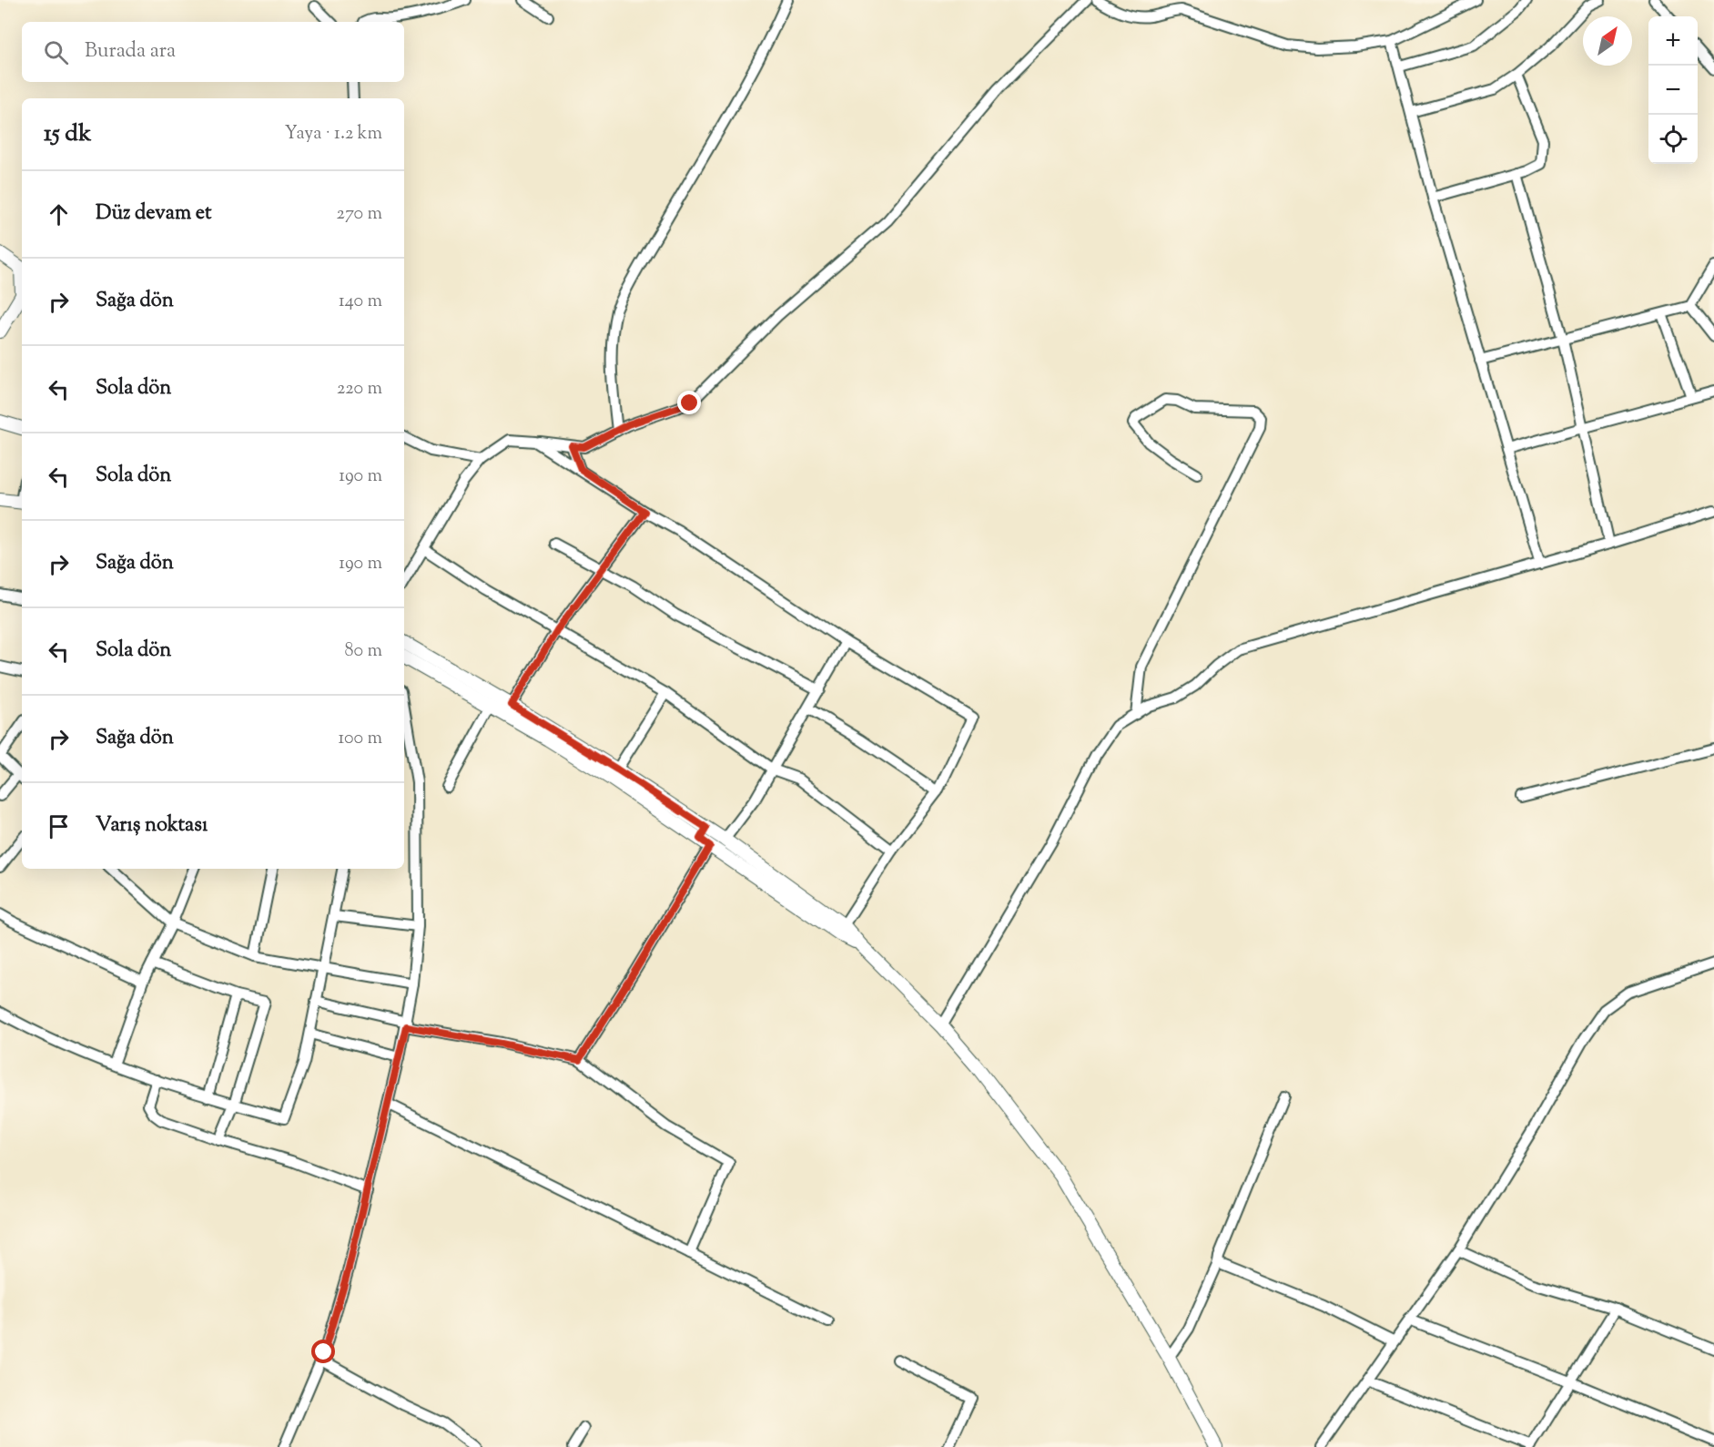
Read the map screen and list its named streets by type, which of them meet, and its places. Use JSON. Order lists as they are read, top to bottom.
{
  "north": "top right",
  "page": {
    "map_buttons": ["+", "−"],
    "search": "Burada ara",
    "heading": ["15 dk", "Yaya · 1.2 km"],
    "list": [
      ["Düz devam et", "270 m"],
      ["Sağa dön", "140 m"],
      ["Sola dön", "220 m"],
      ["Sola dön", "190 m"],
      ["Sağa dön", "190 m"],
      ["Sola dön", "80 m"],
      ["Sağa dön", "100 m"],
      "Varış noktası"
    ]
  }
}
